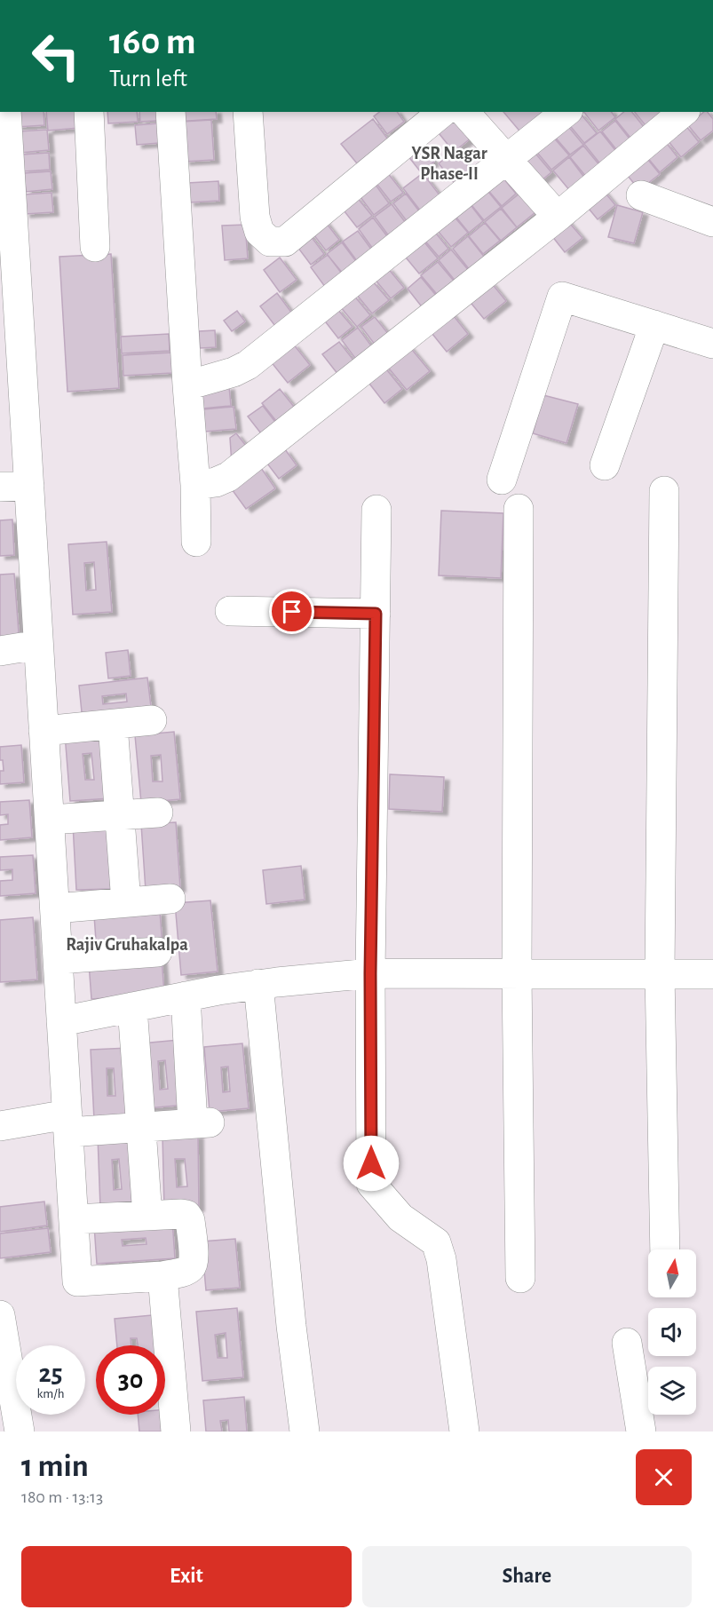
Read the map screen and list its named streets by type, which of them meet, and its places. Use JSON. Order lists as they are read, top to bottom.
{
  "districts": ["YSR Nagar Phase-II", "Rajiv Gruhakalpa"],
  "north": "top",
  "page": {
    "turn": ["160 m", "Turn left"],
    "speed": "25 km/h",
    "limit": "30",
    "heading": ["1 min", "180 m · 13:13"],
    "buttons": ["Exit", "Share"]
  }
}
